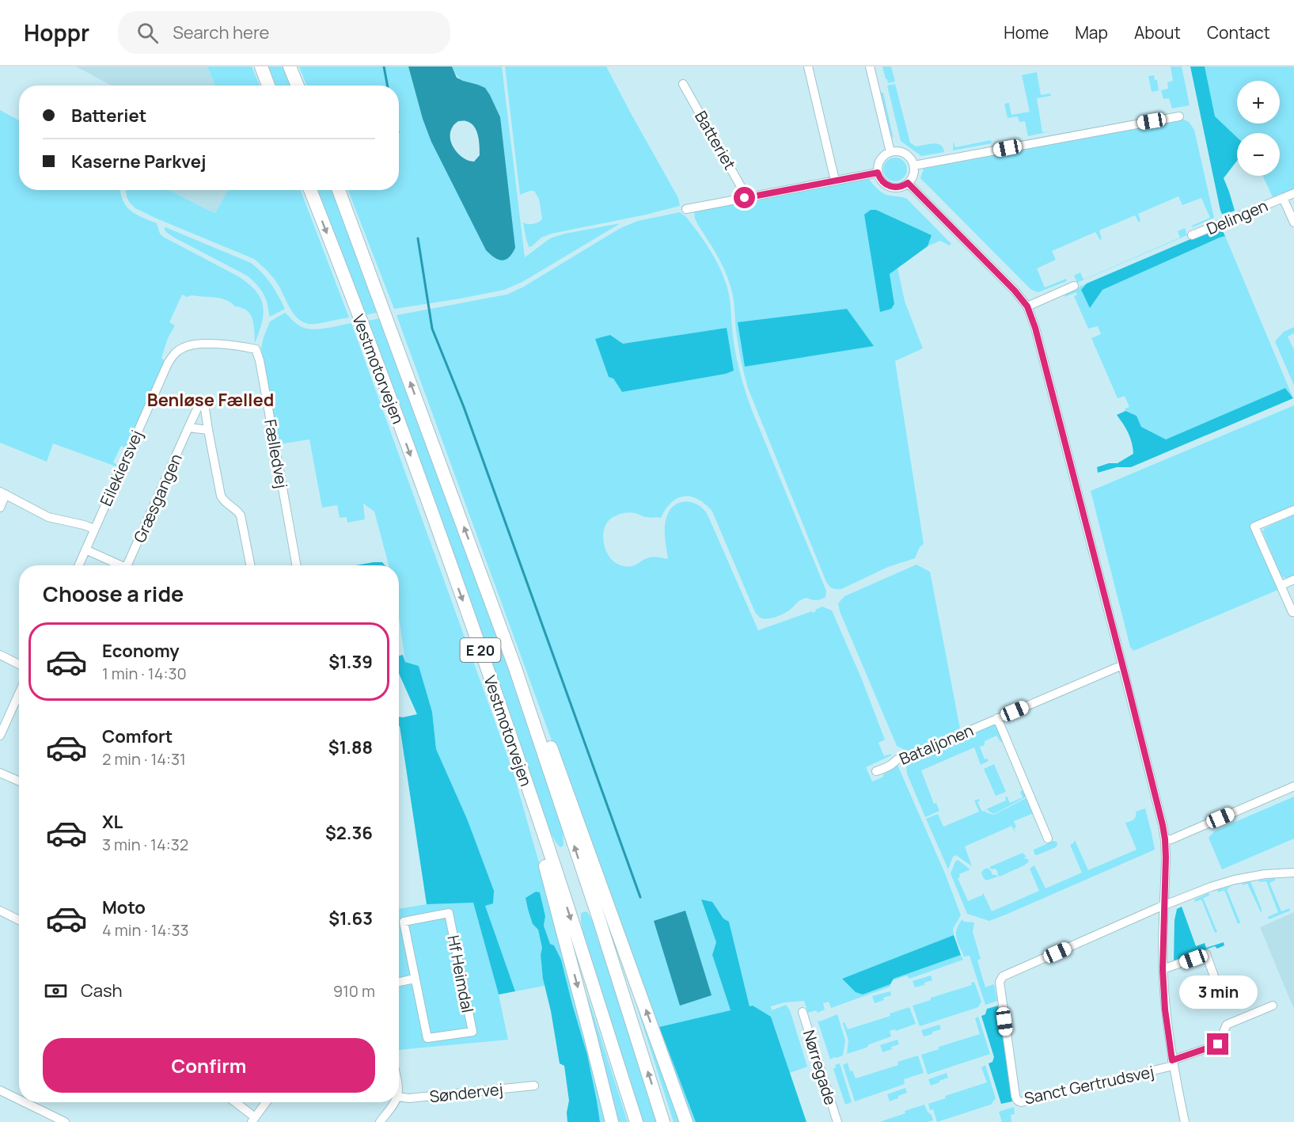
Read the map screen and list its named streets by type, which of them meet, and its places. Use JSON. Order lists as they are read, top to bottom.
{
  "streets": {
    "highway": ["Vestmotorvejen", "E 20"],
    "street": [
      "Batteriet",
      "Delingen",
      "Fælledvej",
      "Eilekiersvej",
      "Græsgangen",
      "Bataljonen",
      "Hf Heimdal",
      "Nørregade",
      "Sanct Gertrudsvej",
      "Søndervej"
    ]
  },
  "crossings": [
    ["Fælledvej", "Eilekiersvej"],
    ["Eilekiersvej", "Græsgangen"]
  ],
  "districts": ["Benløse Fælled"],
  "page": {
    "header": "Hoppr",
    "search": "Search here",
    "nav": [
      "Home",
      "Map",
      "About",
      "Contact"
    ],
    "map_buttons": ["+", "−"],
    "banner": ["Batteriet", "Kaserne Parkvej"],
    "heading": "Choose a ride",
    "list": [
      {
        "name": "Economy",
        "note": "1 min · 14:30",
        "value": "$1.39"
      },
      {
        "name": "Comfort",
        "note": "2 min · 14:31",
        "value": "$1.88"
      },
      {
        "name": "XL",
        "note": "3 min · 14:32",
        "value": "$2.36"
      },
      {
        "name": "Moto",
        "note": "4 min · 14:33",
        "value": "$1.63"
      }
    ],
    "pay": ["Cash", "910 m"],
    "bubble": "3 min",
    "buttons": "Confirm"
  }
}
